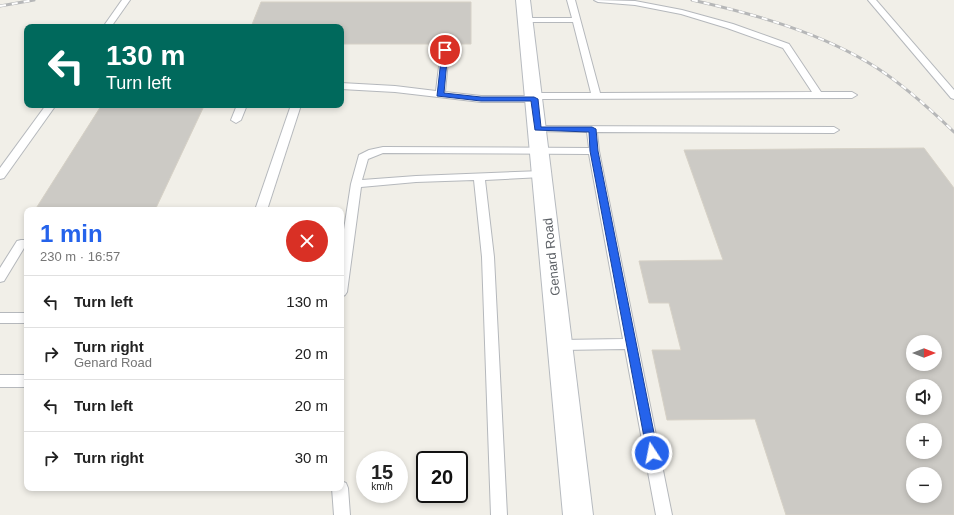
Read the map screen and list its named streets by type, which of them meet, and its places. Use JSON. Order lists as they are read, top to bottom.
{
  "streets": {
    "street": ["Genard Road"]
  },
  "north": "right",
  "page": {
    "turn": ["130 m", "Turn left"],
    "heading": ["1 min", "230 m · 16:57"],
    "list": [
      {
        "name": "Turn left",
        "value": "130 m"
      },
      {
        "name": "Turn right",
        "note": "Genard Road",
        "value": "20 m"
      },
      {
        "name": "Turn left",
        "value": "20 m"
      },
      {
        "name": "Turn right",
        "value": "30 m"
      }
    ],
    "map_buttons": ["+", "−"],
    "speed": "15 km/h",
    "limit": "20"
  }
}
